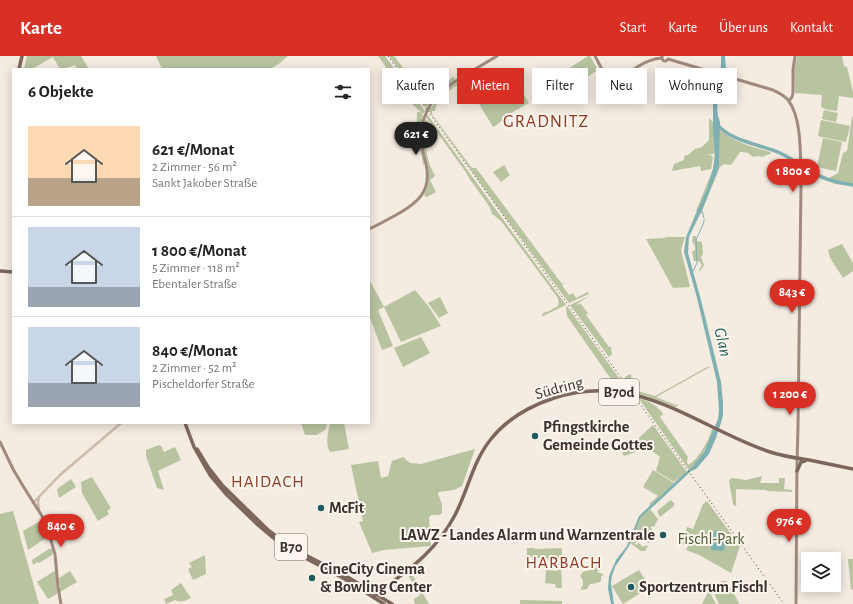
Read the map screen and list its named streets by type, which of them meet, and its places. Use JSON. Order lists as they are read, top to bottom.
{
  "streets": {
    "main road": ["Südring", "B70d", "B70"]
  },
  "districts": ["GRADNITZ", "HAIDACH", "HARBACH"],
  "water": ["Glan"],
  "parks": ["Fischl-Park"],
  "places": [
    "Pfingstkirche Gemeinde Gottes",
    "McFit",
    "LAWZ - Landes Alarm und Warnzentrale",
    "CineCity Cinema & Bowling Center",
    "Sportzentrum Fischl"
  ],
  "page": {
    "header": "Karte",
    "nav": [
      "Start",
      "Karte",
      "Über uns",
      "Kontakt"
    ],
    "chip": [
      "Kaufen",
      "Mieten",
      "Filter",
      "Neu",
      "Wohnung"
    ],
    "heading": "6 Objekte",
    "list": [
      {
        "name": "621 €/Monat",
        "note": "2 Zimmer · 56 m² · Sankt Jakober Straße"
      },
      {
        "name": "1 800 €/Monat",
        "note": "5 Zimmer · 118 m² · Ebentaler Straße"
      },
      {
        "name": "840 €/Monat",
        "note": "2 Zimmer · 52 m² · Pischeldorfer Straße"
      }
    ],
    "price": [
      "621 €",
      "1 800 €",
      "843 €",
      "1 200 €",
      "976 €",
      "840 €"
    ]
  }
}
